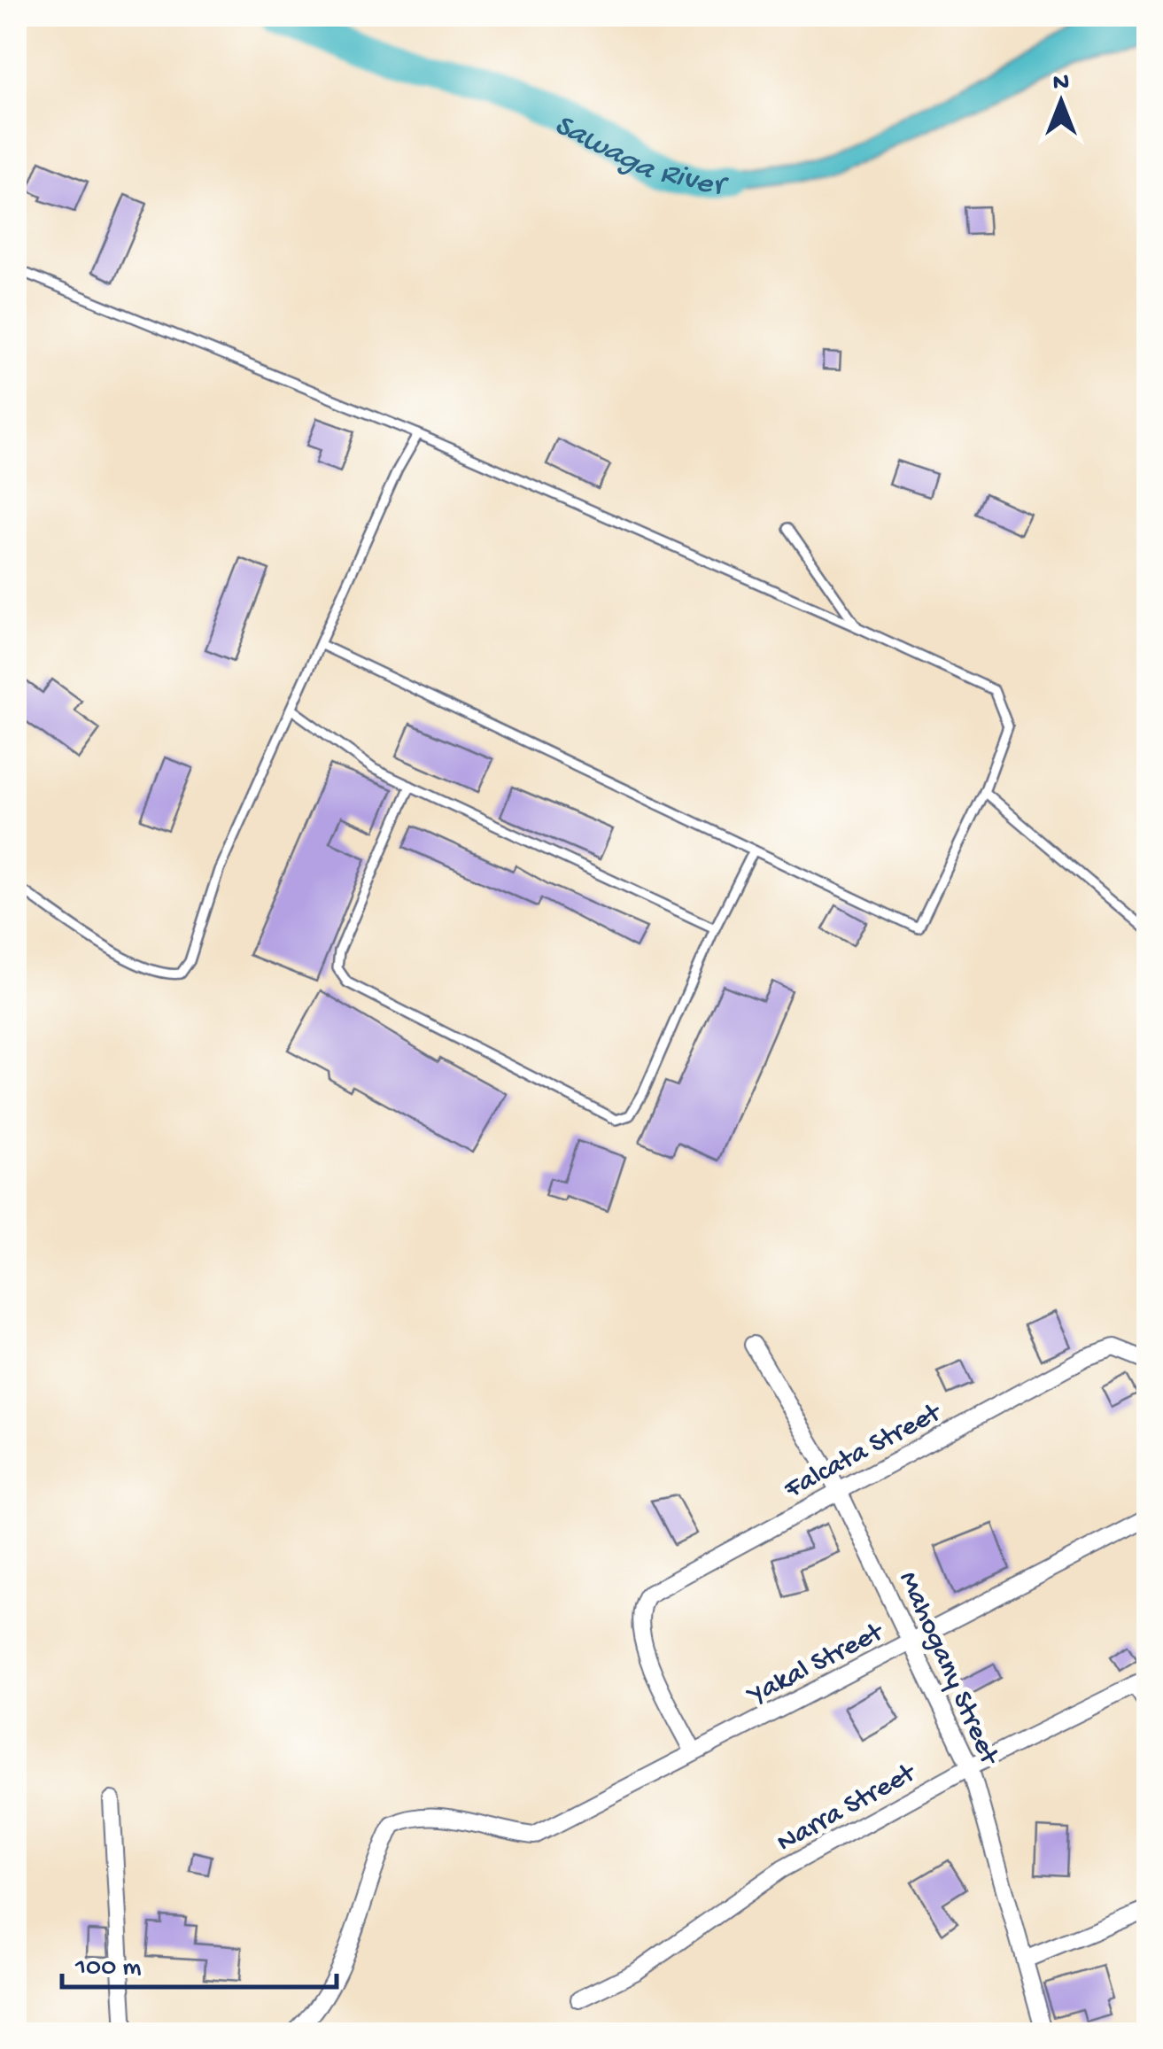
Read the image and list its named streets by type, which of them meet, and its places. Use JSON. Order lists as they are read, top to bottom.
{
  "streets": {
    "street": [
      "Falcata Street",
      "Yakal Street",
      "Mahogany Street",
      "Narra Street"
    ]
  },
  "crossings": [
    ["Falcata Street", "Yakal Street"],
    ["Falcata Street", "Mahogany Street"],
    ["Yakal Street", "Mahogany Street"],
    ["Mahogany Street", "Narra Street"]
  ],
  "water": ["Sawaga River"],
  "scale_bar": "100 m",
  "north": "top"
}
